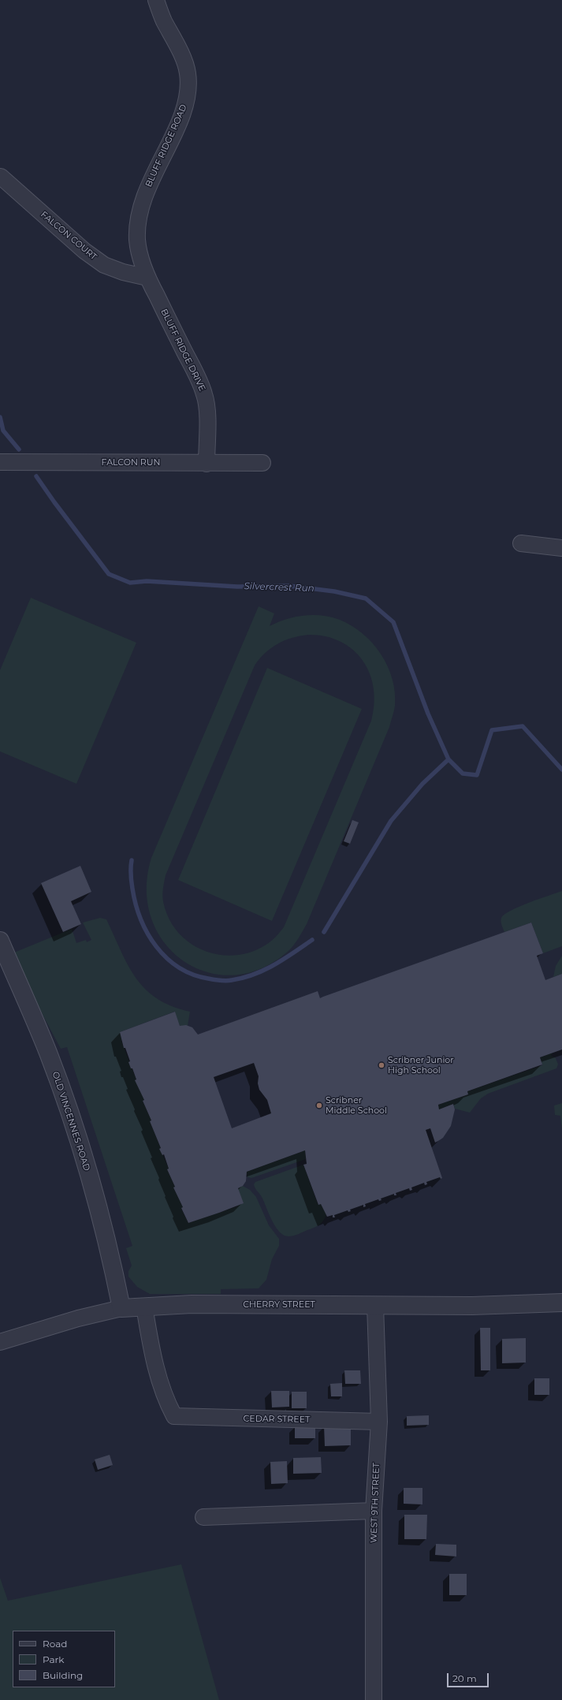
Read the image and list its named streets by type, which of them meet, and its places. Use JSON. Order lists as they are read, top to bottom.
{
  "streets": {
    "street": [
      "BLUFF RIDGE ROAD",
      "FALCON COURT",
      "BLUFF RIDGE DRIVE",
      "FALCON RUN",
      "OLD VINCENNES ROAD",
      "CHERRY STREET",
      "CEDAR STREET",
      "WEST 9TH STREET"
    ]
  },
  "crossings": [
    ["BLUFF RIDGE ROAD", "FALCON COURT"],
    ["BLUFF RIDGE ROAD", "BLUFF RIDGE DRIVE"],
    ["FALCON COURT", "BLUFF RIDGE DRIVE"],
    ["BLUFF RIDGE DRIVE", "FALCON RUN"],
    ["OLD VINCENNES ROAD", "CHERRY STREET"],
    ["CHERRY STREET", "CEDAR STREET"],
    ["CHERRY STREET", "WEST 9TH STREET"],
    ["CEDAR STREET", "WEST 9TH STREET"]
  ],
  "water": ["Silvercrest Run"],
  "places": ["Scribner Junior High School", "Scribner Middle School"],
  "legend": ["Road", "Park", "Building"],
  "scale_bar": "20 m"
}
